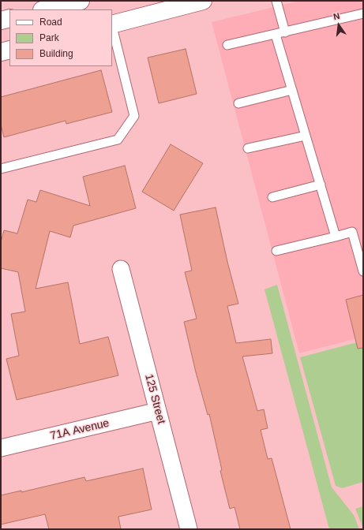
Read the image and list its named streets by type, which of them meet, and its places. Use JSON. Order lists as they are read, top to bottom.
{
  "streets": {
    "street": ["125 Street", "71A Avenue"]
  },
  "crossings": [
    ["125 Street", "71A Avenue"]
  ],
  "legend": ["Road", "Park", "Building"],
  "north": "top"
}
